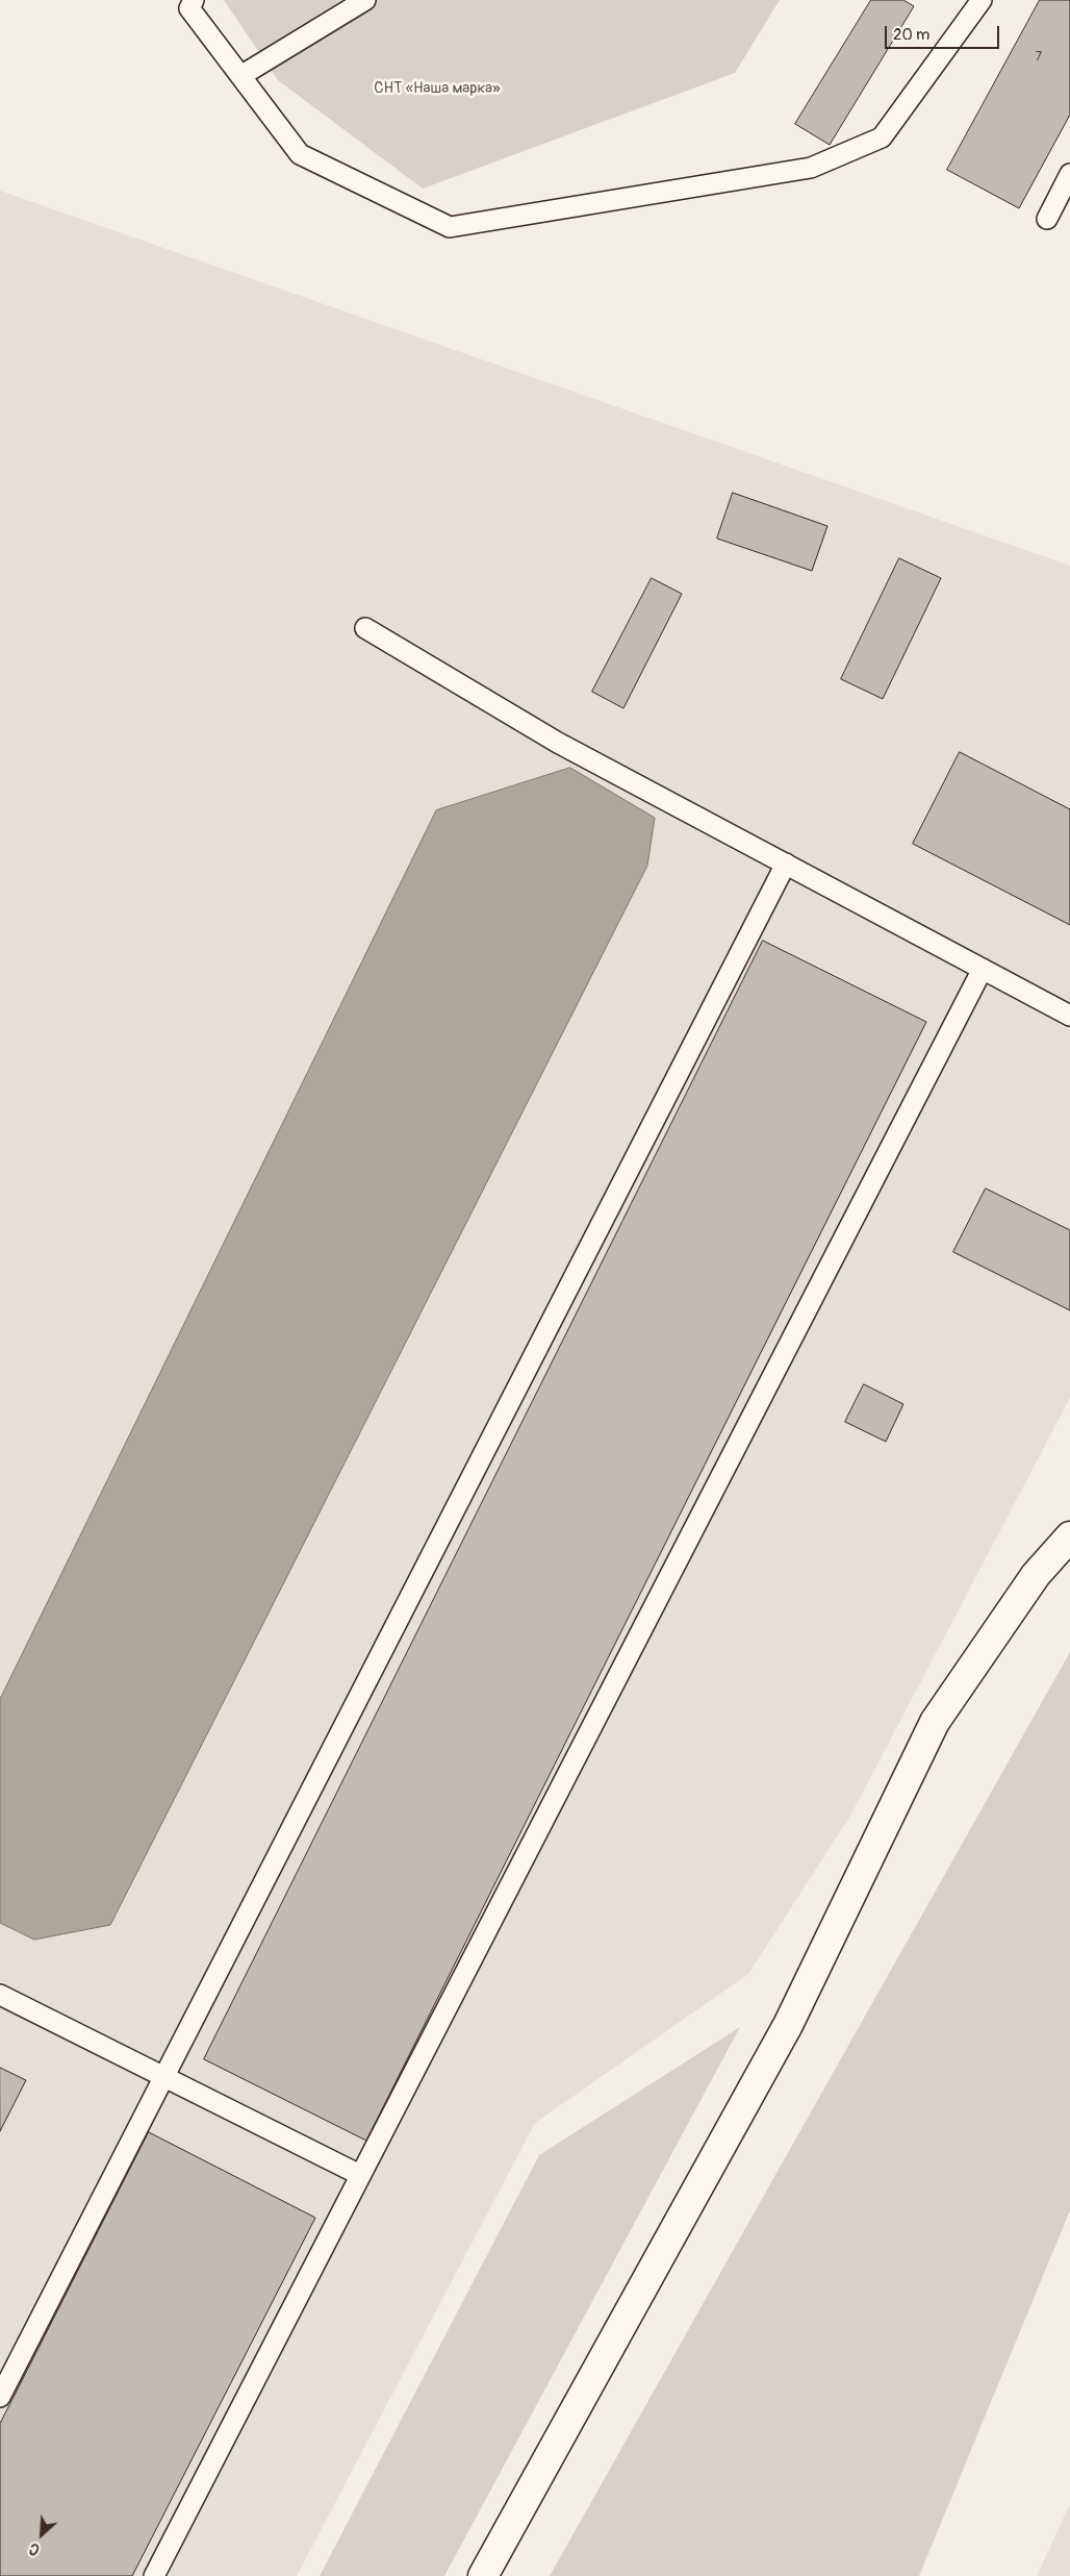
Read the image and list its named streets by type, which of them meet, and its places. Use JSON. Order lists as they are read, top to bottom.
{
  "parks": ["СНТ «Наша марка»"],
  "house_numbers": ["7"],
  "scale_bar": "20 m",
  "north": "bottom left"
}
